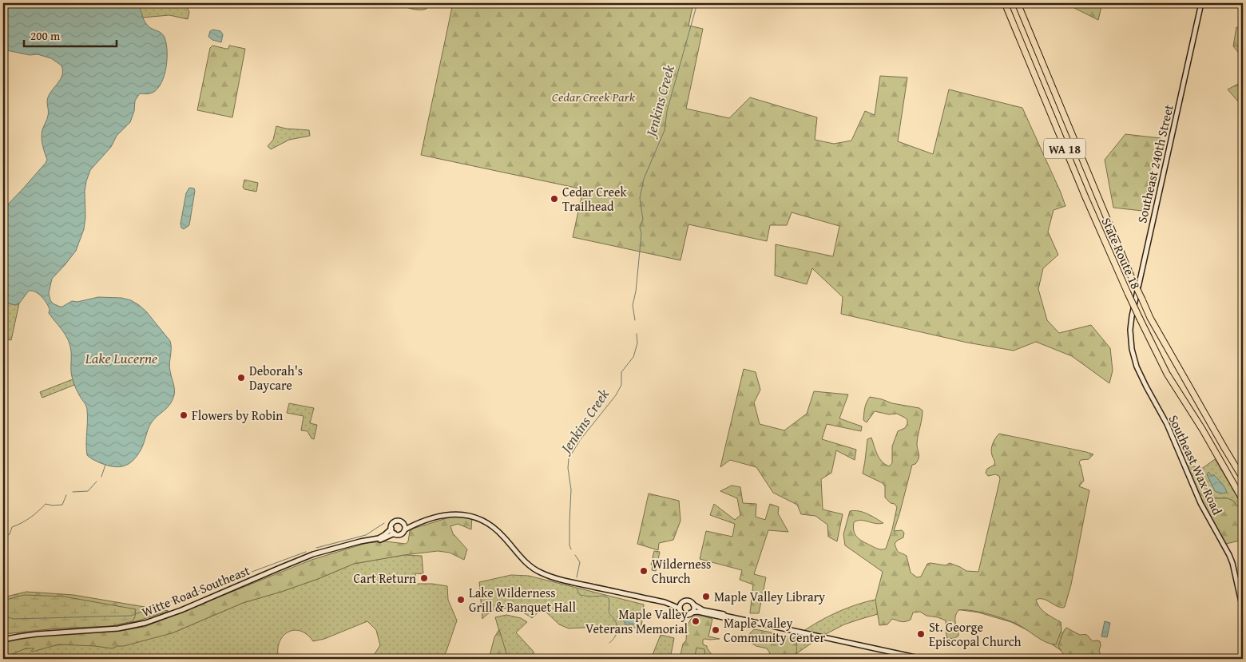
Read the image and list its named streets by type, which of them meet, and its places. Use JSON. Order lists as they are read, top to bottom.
{
  "streets": {
    "highway": ["WA 18", "State Route 18"],
    "street": ["Southeast 240th Street", "Southeast Wax Road", "Witte Road Southeast"]
  },
  "crossings": [
    ["Southeast 240th Street", "Southeast Wax Road"]
  ],
  "water": ["Jenkins Creek", "Lake Lucerne"],
  "parks": ["Cedar Creek Park"],
  "places": [
    "Cedar Creek Trailhead",
    "Deborah's Daycare",
    "Flowers by Robin",
    "Wilderness Church",
    "Cart Return",
    "Maple Valley Library",
    "Lake Wilderness Grill & Banquet Hall",
    "Maple Valley Veterans Memorial",
    "Maple Valley Community Center",
    "St. George Episcopal Church"
  ],
  "scale_bar": "200 m"
}
